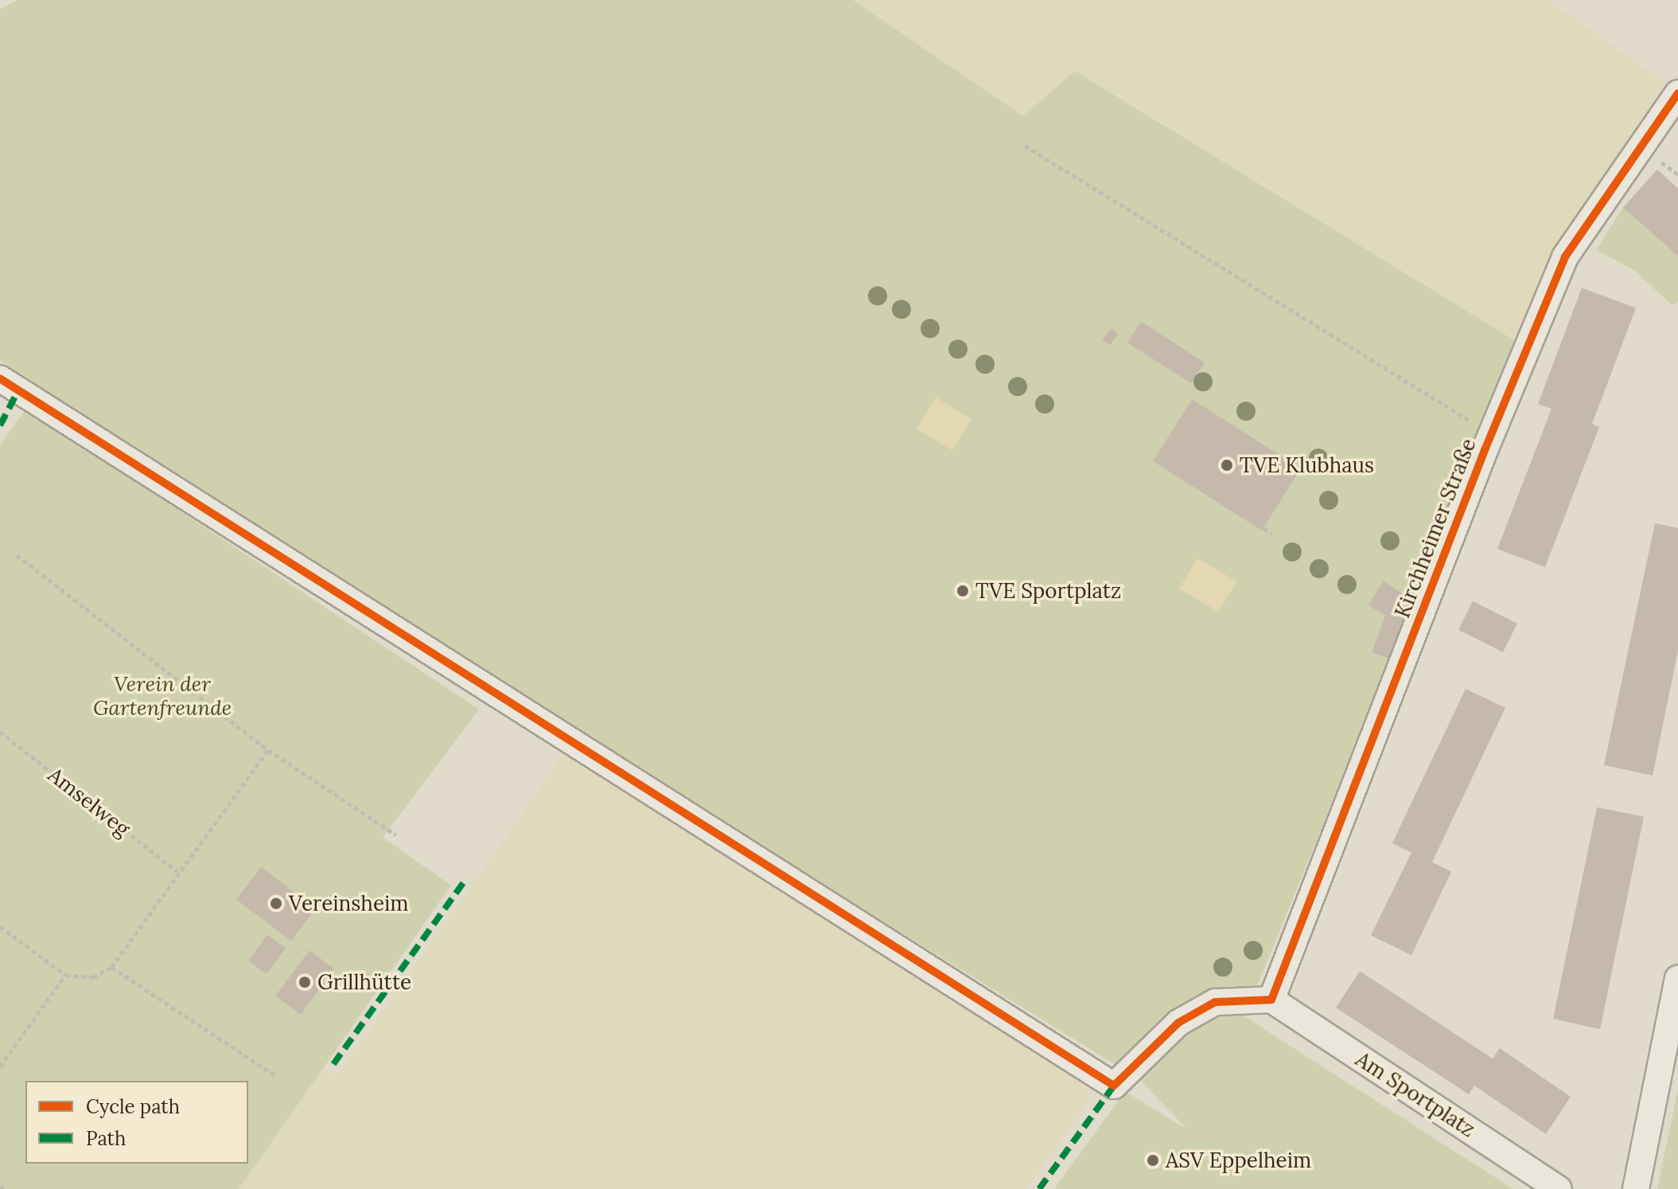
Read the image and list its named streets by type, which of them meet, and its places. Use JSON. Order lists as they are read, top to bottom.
{
  "streets": {
    "street": ["Kirchheimer Straße", "Am Sportplatz"],
    "path": ["Amselweg"]
  },
  "crossings": [
    ["Kirchheimer Straße", "Am Sportplatz"]
  ],
  "parks": ["Verein der Gartenfreunde"],
  "places": [
    "TVE Klubhaus",
    "TVE Sportplatz",
    "Vereinsheim",
    "Grillhütte",
    "ASV Eppelheim"
  ],
  "legend": ["Cycle path", "Path"]
}
